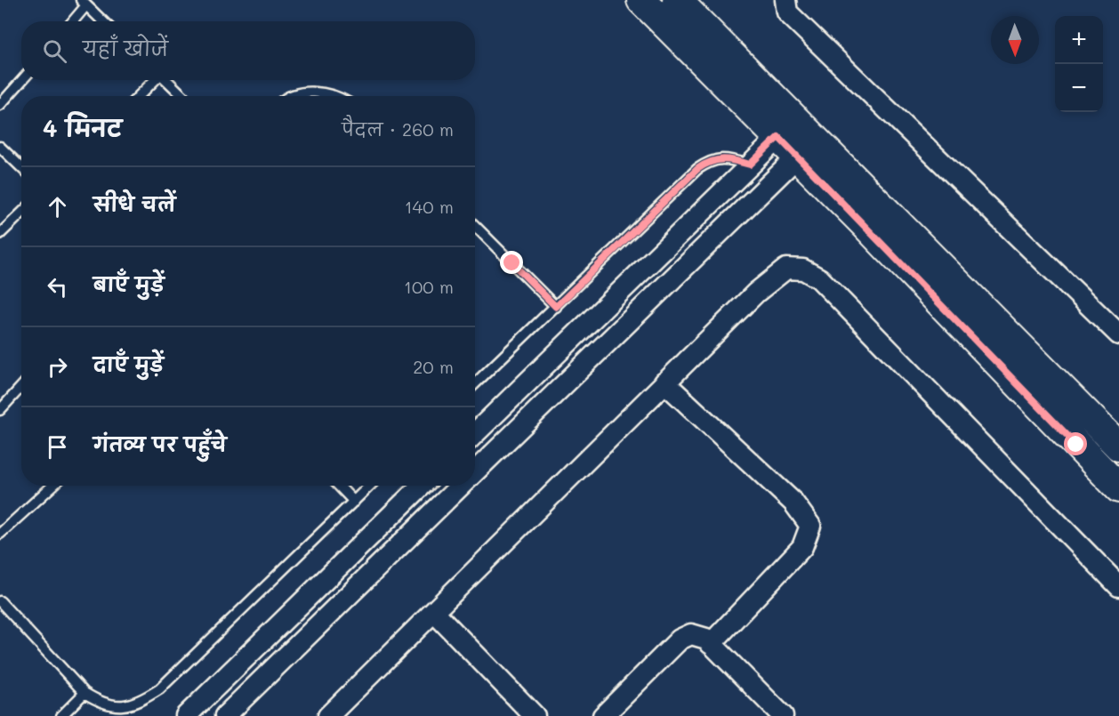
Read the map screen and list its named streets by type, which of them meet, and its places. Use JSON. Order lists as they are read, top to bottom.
{
  "north": "bottom",
  "page": {
    "map_buttons": ["+", "−"],
    "search": "यहाँ खोजें",
    "heading": ["4 मिनट", "पैदल · 260 m"],
    "list": [
      ["सीधे चलें", "140 m"],
      ["बाएँ मुड़ें", "100 m"],
      ["दाएँ मुड़ें", "20 m"],
      "गंतव्य पर पहुँचे"
    ]
  }
}
